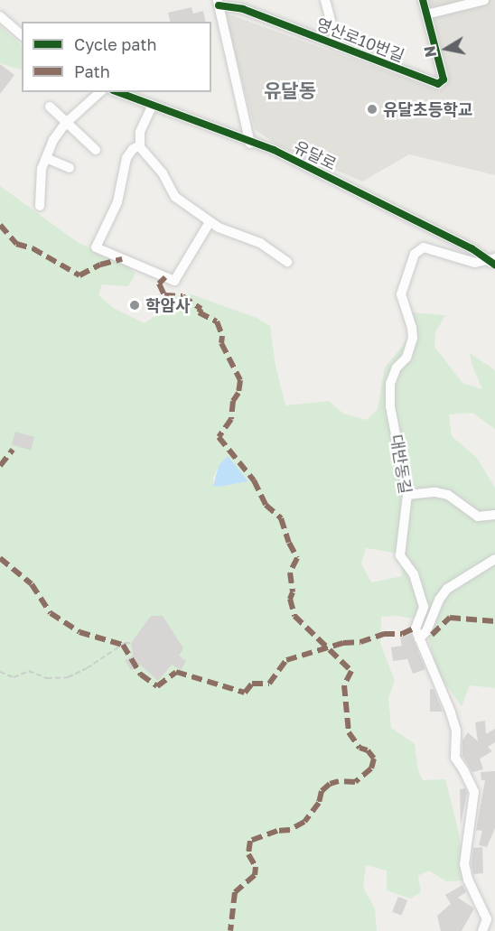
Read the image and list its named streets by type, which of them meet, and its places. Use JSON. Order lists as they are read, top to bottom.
{
  "streets": {
    "street": ["영산로10번길", "유달로", "대반동길"]
  },
  "crossings": [
    ["유달로", "대반동길"]
  ],
  "districts": ["유달동"],
  "places": ["유달초등학교", "학암사"],
  "legend": ["Cycle path", "Path"],
  "north": "left"
}
